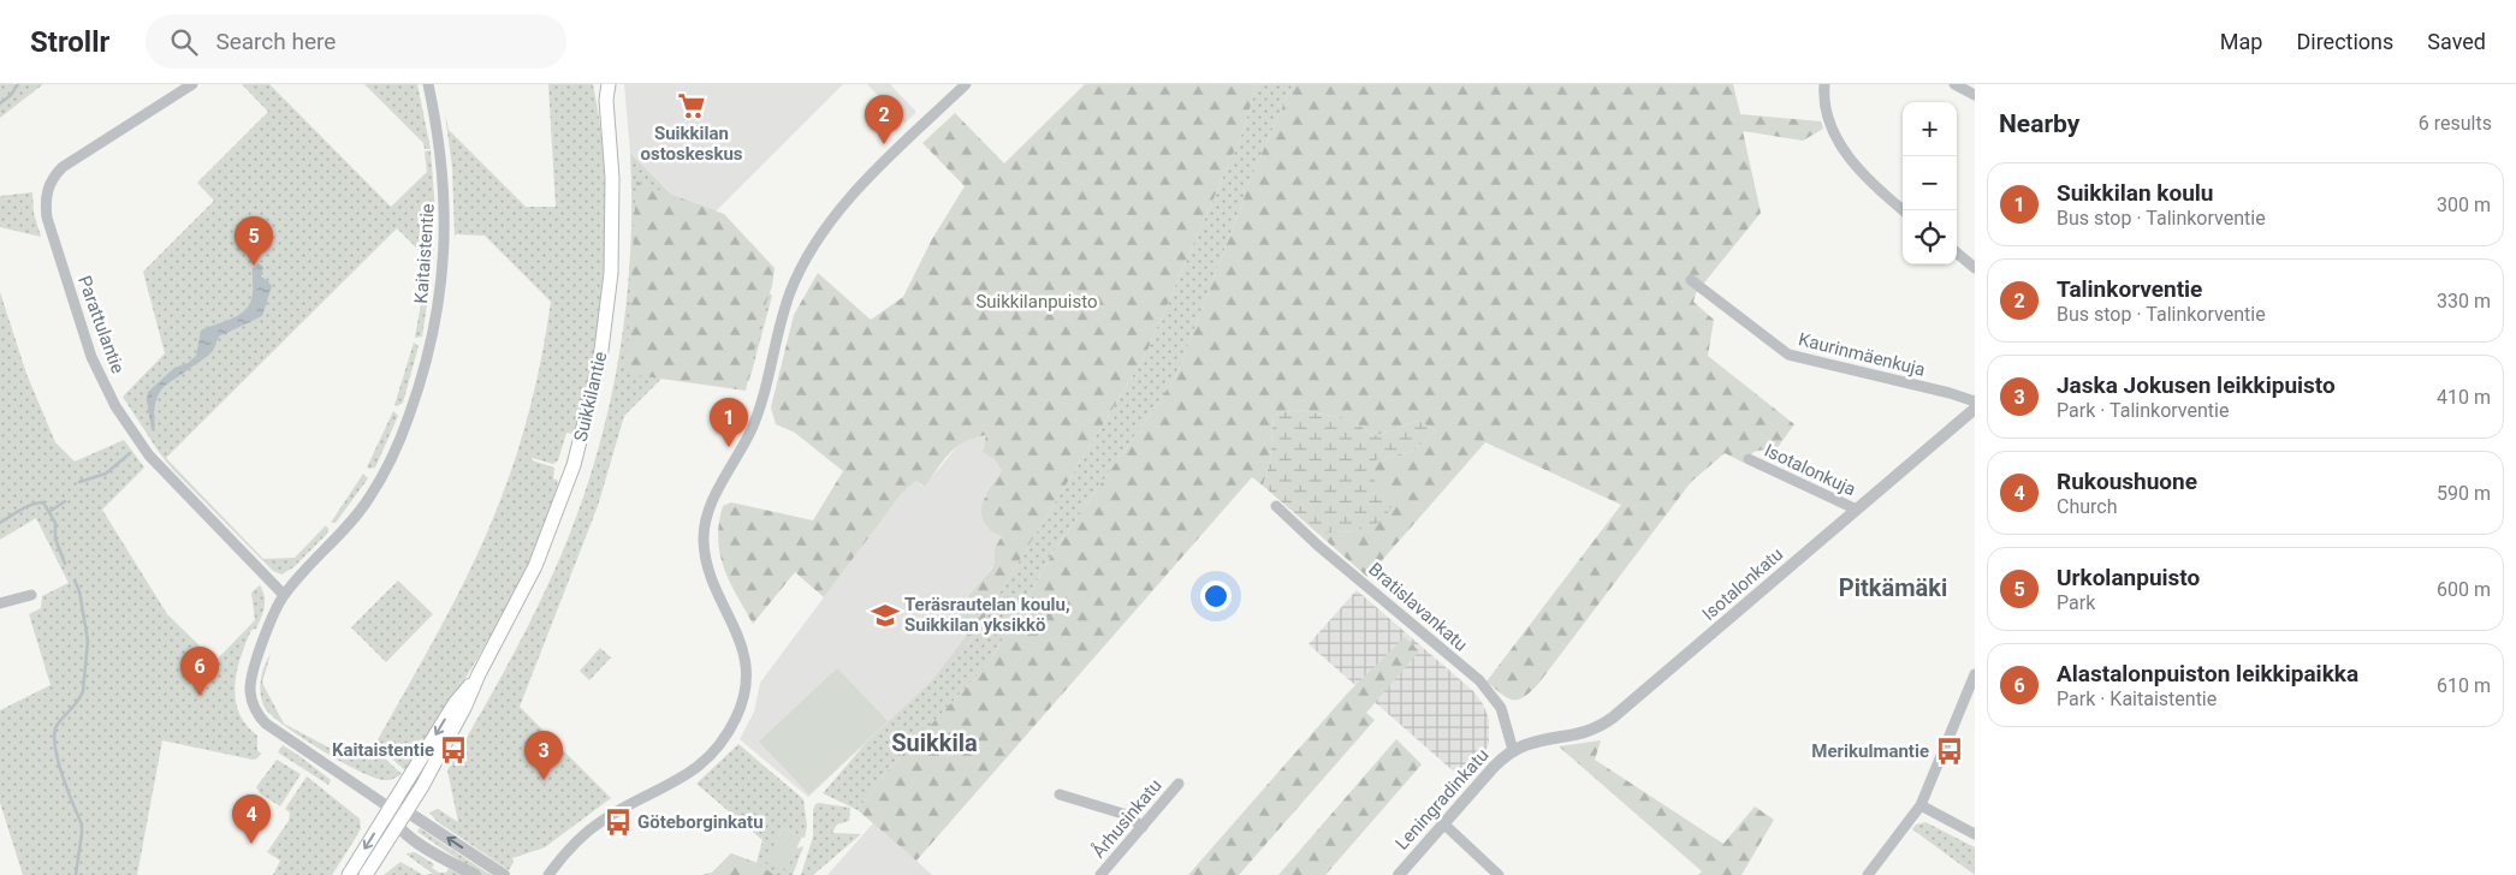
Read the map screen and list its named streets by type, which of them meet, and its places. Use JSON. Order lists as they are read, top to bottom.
{
  "streets": {
    "main road": ["Suikkilantie"],
    "street": [
      "Kaitaistentie",
      "Parattulantie",
      "Kaurinmäenkuja",
      "Isotalonkuja",
      "Isotalonkatu",
      "Bratislavankatu",
      "Leningradinkatu",
      "Århusinkatu"
    ]
  },
  "crossings": [
    ["Kaitaistentie", "Parattulantie"],
    ["Kaitaistentie", "Suikkilantie"],
    ["Isotalonkuja", "Isotalonkatu"],
    ["Isotalonkatu", "Bratislavankatu"],
    ["Isotalonkatu", "Leningradinkatu"],
    ["Bratislavankatu", "Leningradinkatu"]
  ],
  "districts": ["Pitkämäki", "Suikkila"],
  "parks": ["Suikkilanpuisto"],
  "places": {
    "supermarket": ["Suikkilan ostoskeskus"],
    "school or university": ["Teräsrautelan koulu, Suikkilan yksikkö"],
    "bus stop": ["Kaitaistentie", "Merikulmantie", "Göteborginkatu"]
  },
  "page": {
    "header": "Strollr",
    "search": "Search here",
    "nav": ["Map", "Directions", "Saved"],
    "heading": ["Nearby", "6 results"],
    "pins": [
      "2",
      "5",
      "1",
      "6",
      "3",
      "4"
    ],
    "map_buttons": ["+", "−"],
    "list": [
      {
        "mark": "1",
        "name": "Suikkilan koulu",
        "note": "Bus stop · Talinkorventie",
        "value": "300 m"
      },
      {
        "mark": "2",
        "name": "Talinkorventie",
        "note": "Bus stop · Talinkorventie",
        "value": "330 m"
      },
      {
        "mark": "3",
        "name": "Jaska Jokusen leikkipuisto",
        "note": "Park · Talinkorventie",
        "value": "410 m"
      },
      {
        "mark": "4",
        "name": "Rukoushuone",
        "note": "Church",
        "value": "590 m"
      },
      {
        "mark": "5",
        "name": "Urkolanpuisto",
        "note": "Park",
        "value": "600 m"
      },
      {
        "mark": "6",
        "name": "Alastalonpuiston leikkipaikka",
        "note": "Park · Kaitaistentie",
        "value": "610 m"
      }
    ]
  }
}
